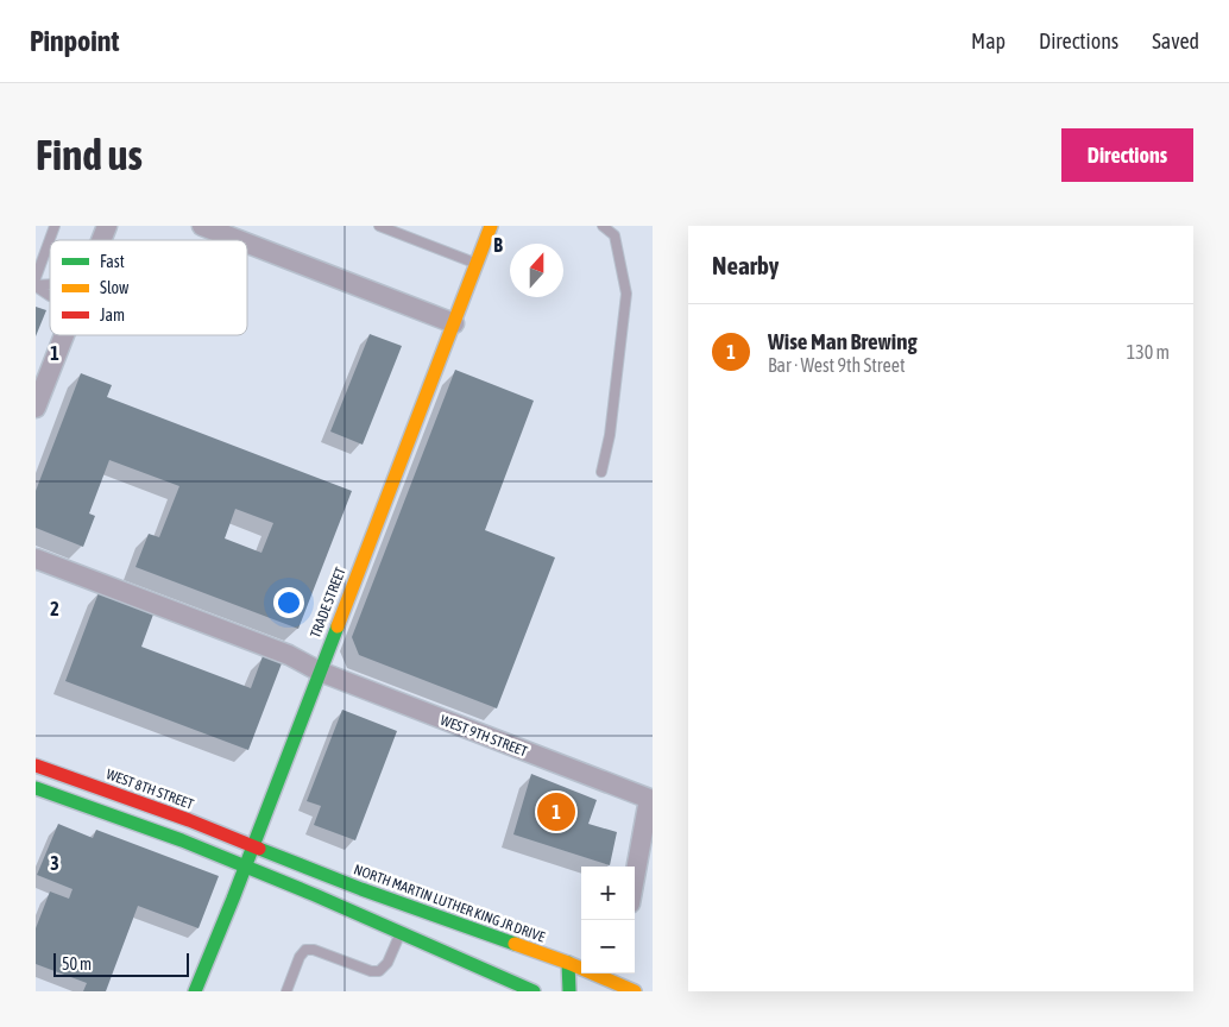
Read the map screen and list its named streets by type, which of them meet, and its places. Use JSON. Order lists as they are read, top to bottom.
{
  "streets": {
    "main road": ["TRADE STREET", "WEST 8TH STREET", "NORTH MARTIN LUTHER KING JR DRIVE"],
    "street": ["WEST 9TH STREET"]
  },
  "crossings": [
    ["TRADE STREET", "WEST 9TH STREET"],
    ["TRADE STREET", "WEST 8TH STREET"],
    ["TRADE STREET", "NORTH MARTIN LUTHER KING JR DRIVE"],
    ["WEST 8TH STREET", "NORTH MARTIN LUTHER KING JR DRIVE"]
  ],
  "legend": ["Fast", "Slow", "Jam"],
  "scale_bar": "50 m",
  "north": "top",
  "page": {
    "header": "Pinpoint",
    "nav": ["Map", "Directions", "Saved"],
    "buttons": "Directions",
    "title": "Find us",
    "heading": "Nearby",
    "list": [
      {
        "mark": "1",
        "name": "Wise Man Brewing",
        "note": "Bar · West 9th Street",
        "value": "130 m"
      }
    ],
    "pins": "1",
    "map_buttons": ["+", "−"],
    "scale": "50 m"
  },
  "grid": {
    "columns": ["B"],
    "rows": ["1", "2", "3"]
  }
}
